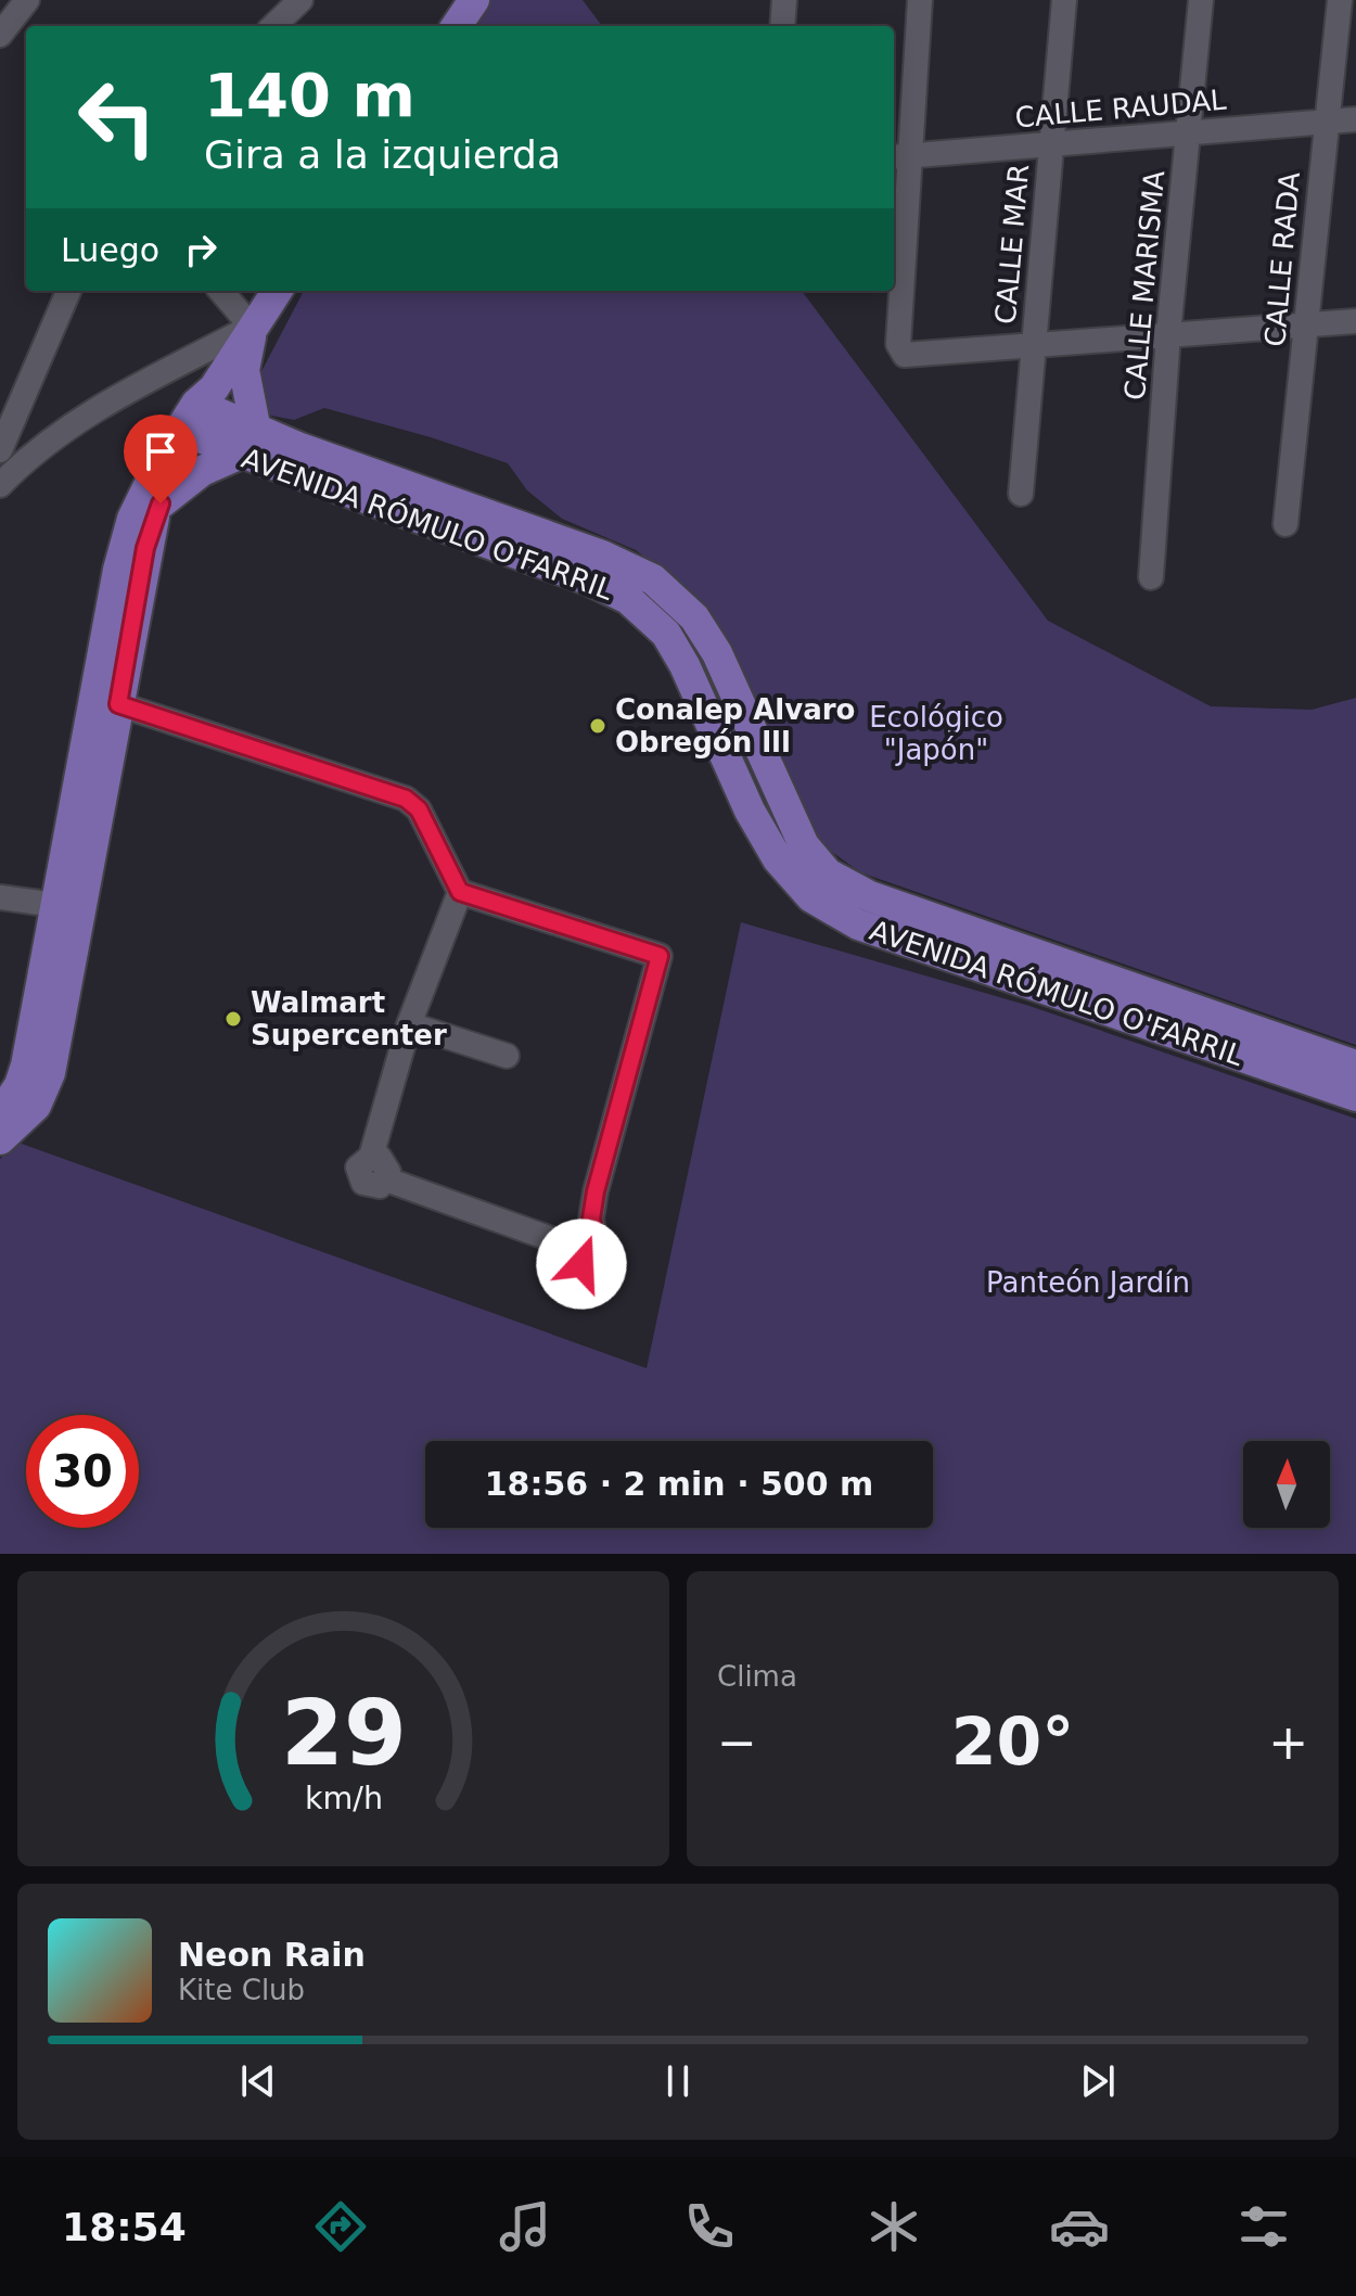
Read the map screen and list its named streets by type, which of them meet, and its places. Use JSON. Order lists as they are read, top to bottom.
{
  "streets": {
    "main road": ["AVENIDA RÓMULO O'FARRIL"],
    "street": [
      "CALLE RAUDAL",
      "CALLE MAR",
      "CALLE RADA",
      "CALLE MARISMA"
    ]
  },
  "crossings": [
    ["CALLE RAUDAL", "CALLE MAR"],
    ["CALLE RAUDAL", "CALLE RADA"],
    ["CALLE RAUDAL", "CALLE MARISMA"]
  ],
  "parks": ["Ecológico \"Japón\"", "Panteón Jardín"],
  "places": ["Conalep Alvaro Obregón lll", "Walmart Supercenter"],
  "north": "top",
  "page": {
    "turn": ["140 m", "Gira a la izquierda"],
    "then": "Luego",
    "limit": "30",
    "trip": "18:56 · 2 min · 500 m",
    "tile": "Clima",
    "heat": ["−", "20°", "+"],
    "song": ["Neon Rain", "Kite Club"],
    "tabs": "18:54",
    "gauge": ["29", "km/h"]
  }
}
